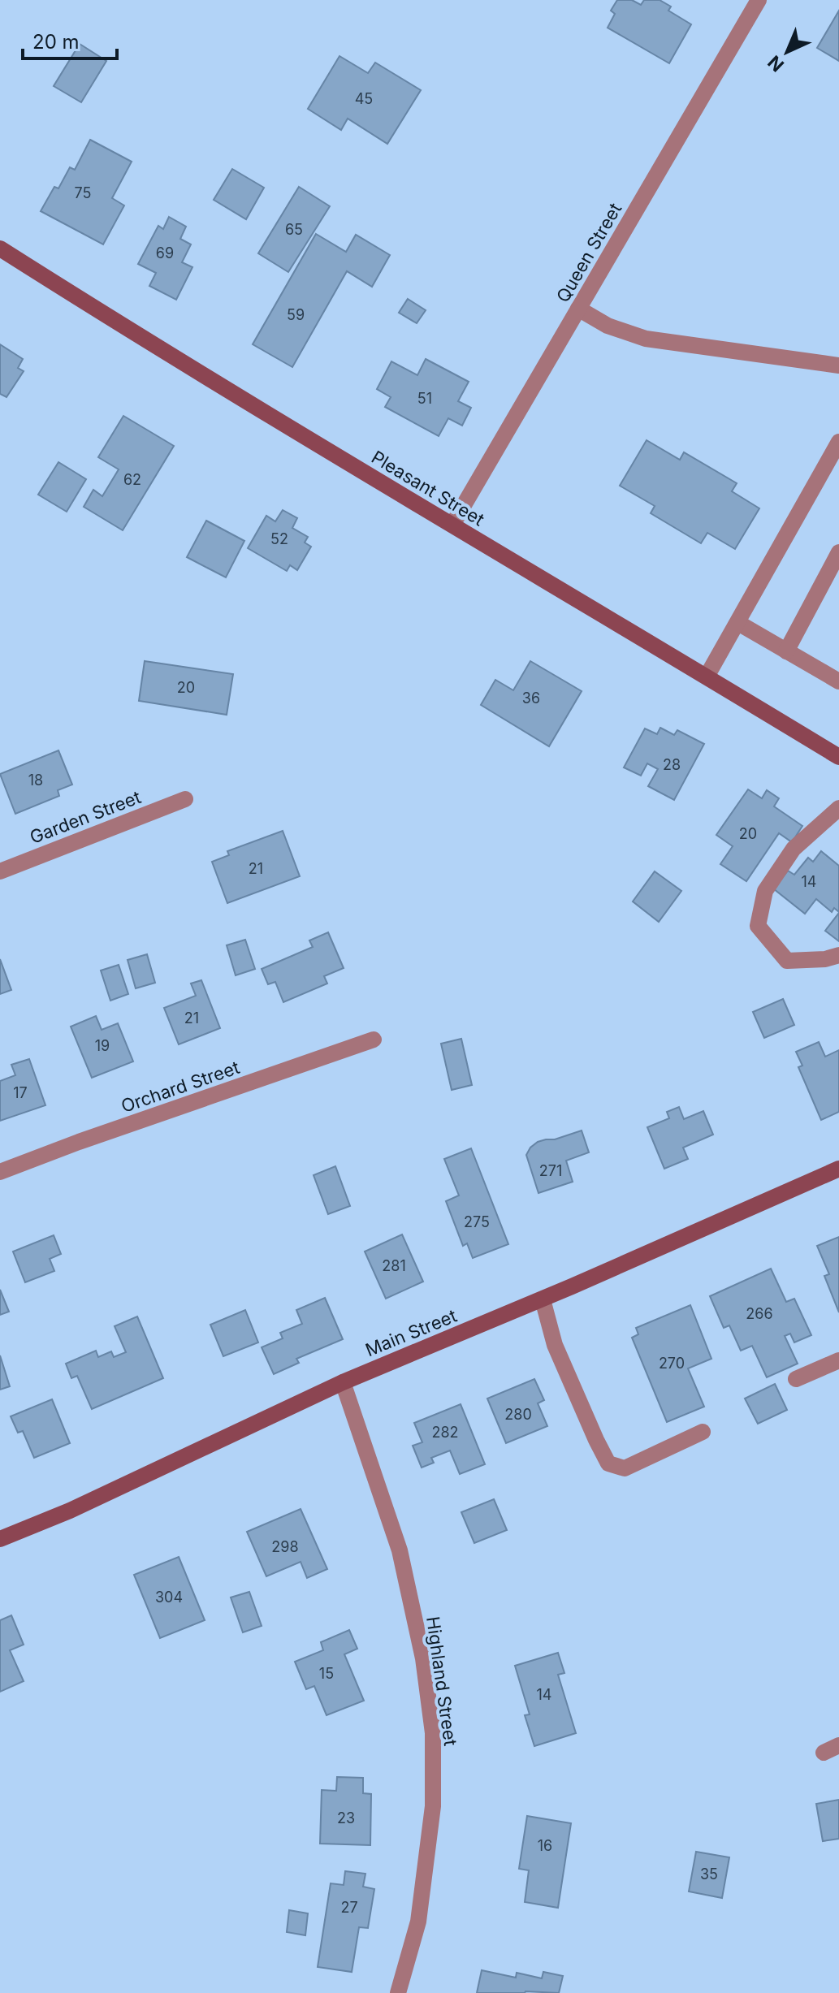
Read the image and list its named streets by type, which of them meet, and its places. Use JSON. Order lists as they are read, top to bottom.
{
  "streets": {
    "street": [
      "Queen Street",
      "Pleasant Street",
      "Garden Street",
      "Orchard Street",
      "Main Street",
      "Highland Street"
    ]
  },
  "crossings": [
    ["Queen Street", "Pleasant Street"],
    ["Main Street", "Highland Street"]
  ],
  "house_numbers": [
    "45",
    "75",
    "65",
    "69",
    "59",
    "51",
    "62",
    "52",
    "20",
    "36",
    "28",
    "18",
    "20",
    "21",
    "14",
    "21",
    "19",
    "17",
    "271",
    "275",
    "281",
    "266",
    "270",
    "280",
    "282",
    "298",
    "304",
    "15",
    "14",
    "23",
    "16",
    "35",
    "27"
  ],
  "scale_bar": "20 m",
  "north": "bottom left"
}
